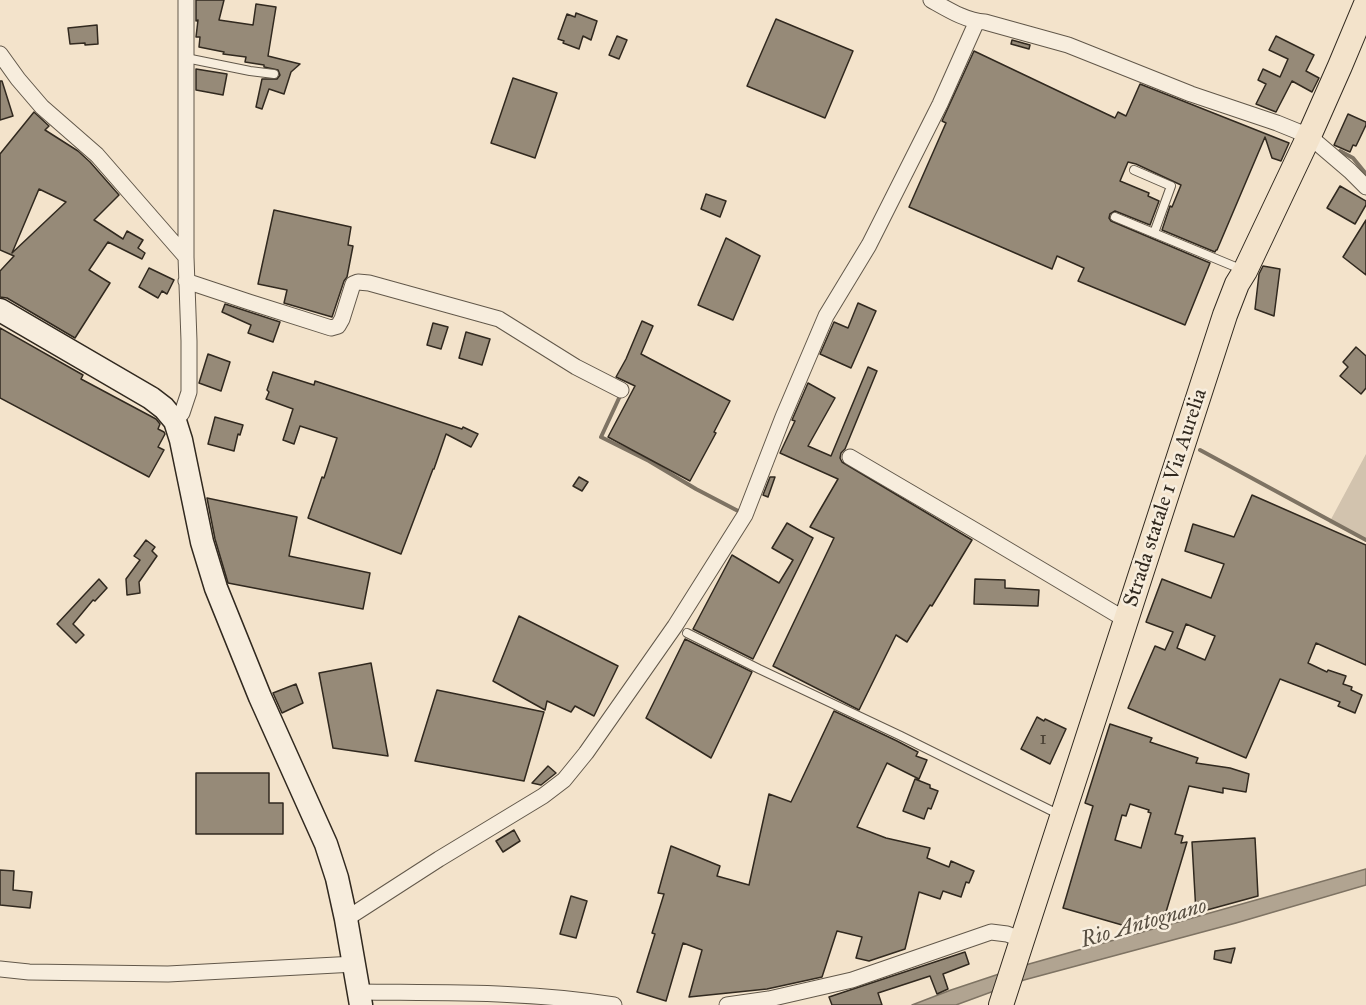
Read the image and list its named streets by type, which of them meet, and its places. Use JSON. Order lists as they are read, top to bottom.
{
  "streets": {
    "main road": ["Strada statale 1 Via Aurelia"]
  },
  "water": ["Rio Antognano"],
  "house_numbers": ["1"]
}
